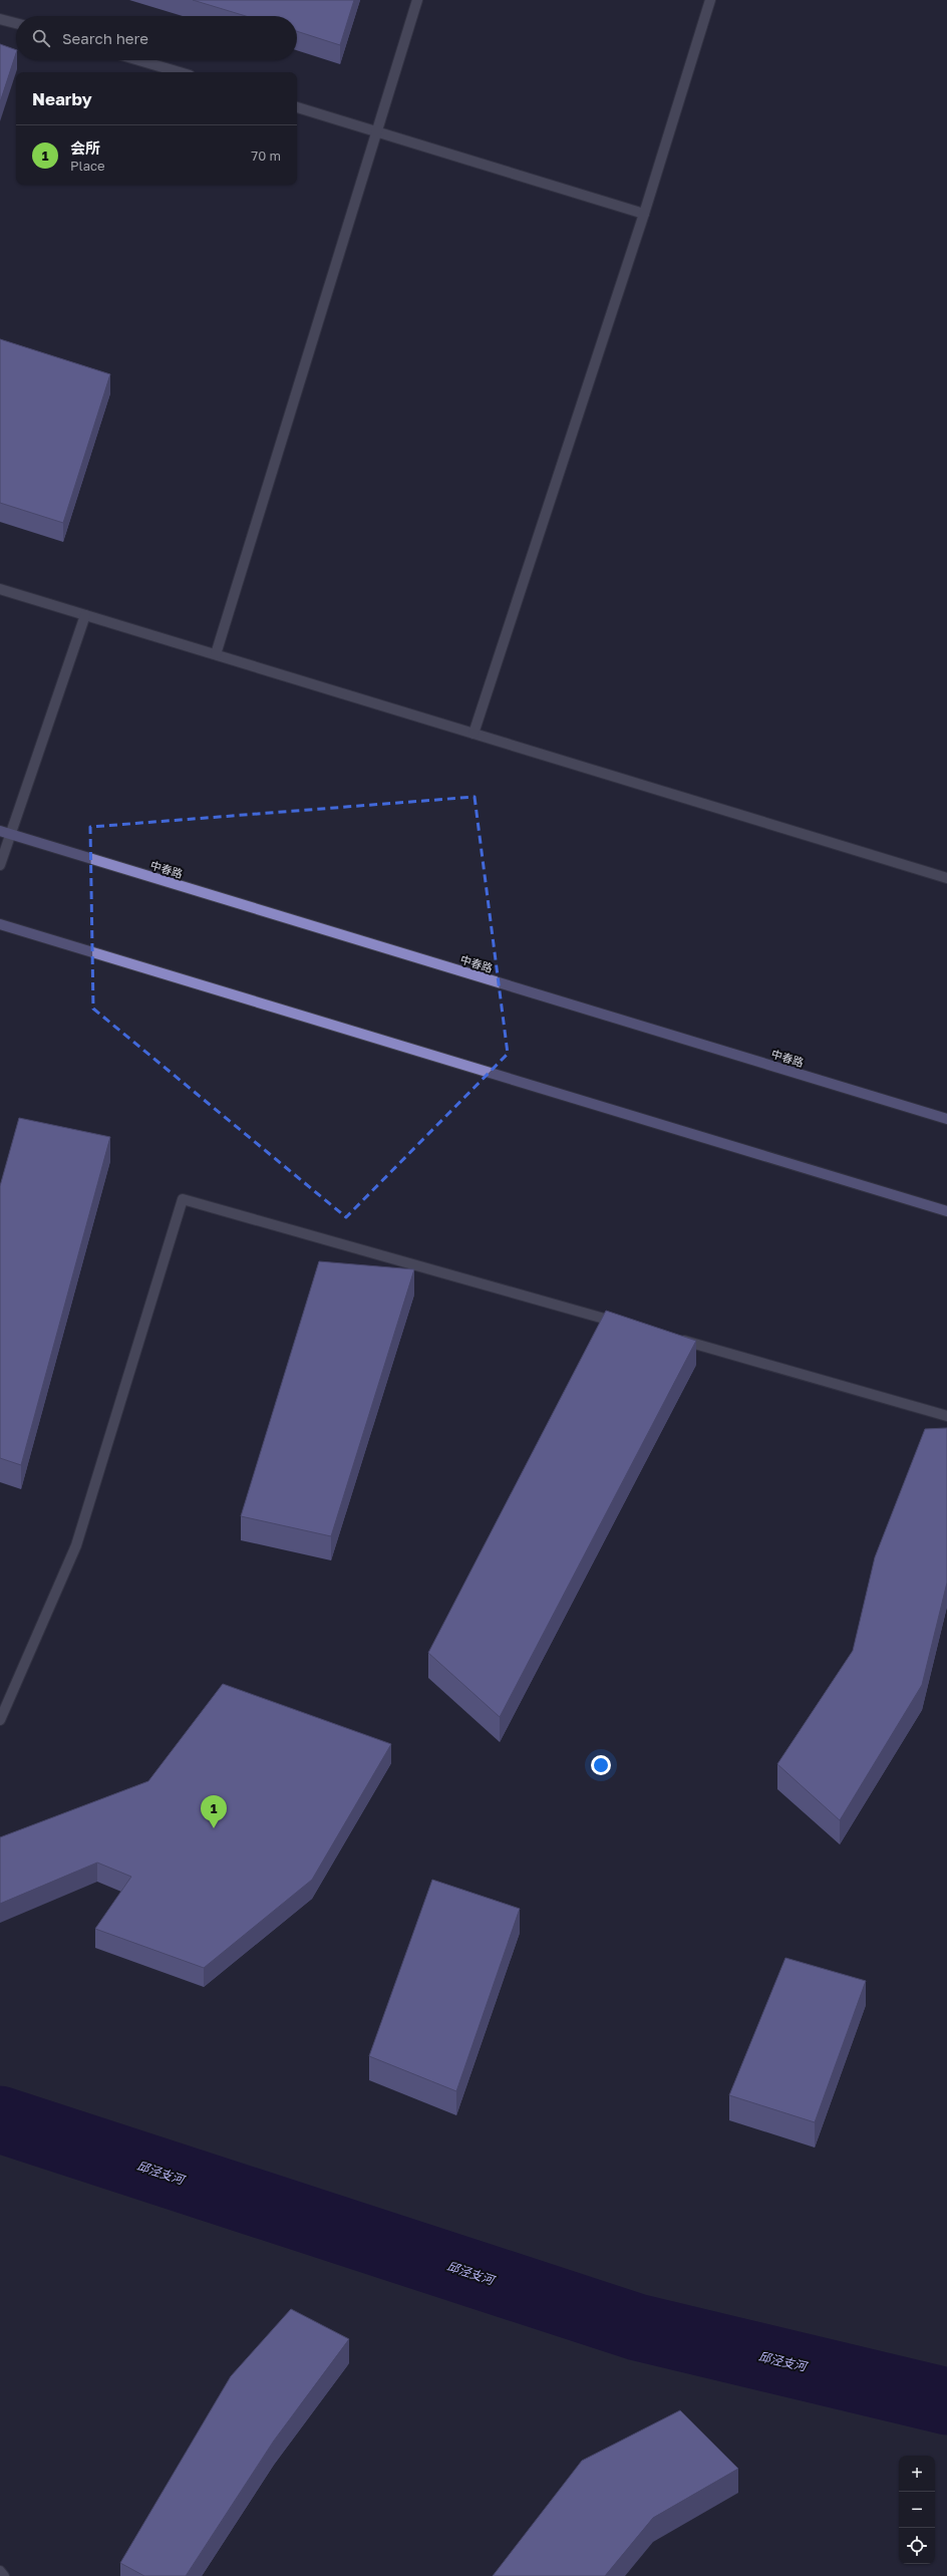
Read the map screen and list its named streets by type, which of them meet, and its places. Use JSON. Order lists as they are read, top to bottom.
{
  "streets": {
    "main road": ["中春路"]
  },
  "water": ["邱泾支河"],
  "page": {
    "search": "Search here",
    "heading": "Nearby",
    "list": [
      {
        "mark": "1",
        "name": "会所",
        "note": "Place",
        "value": "70 m"
      }
    ],
    "pins": "1",
    "map_buttons": ["+", "−"]
  }
}
